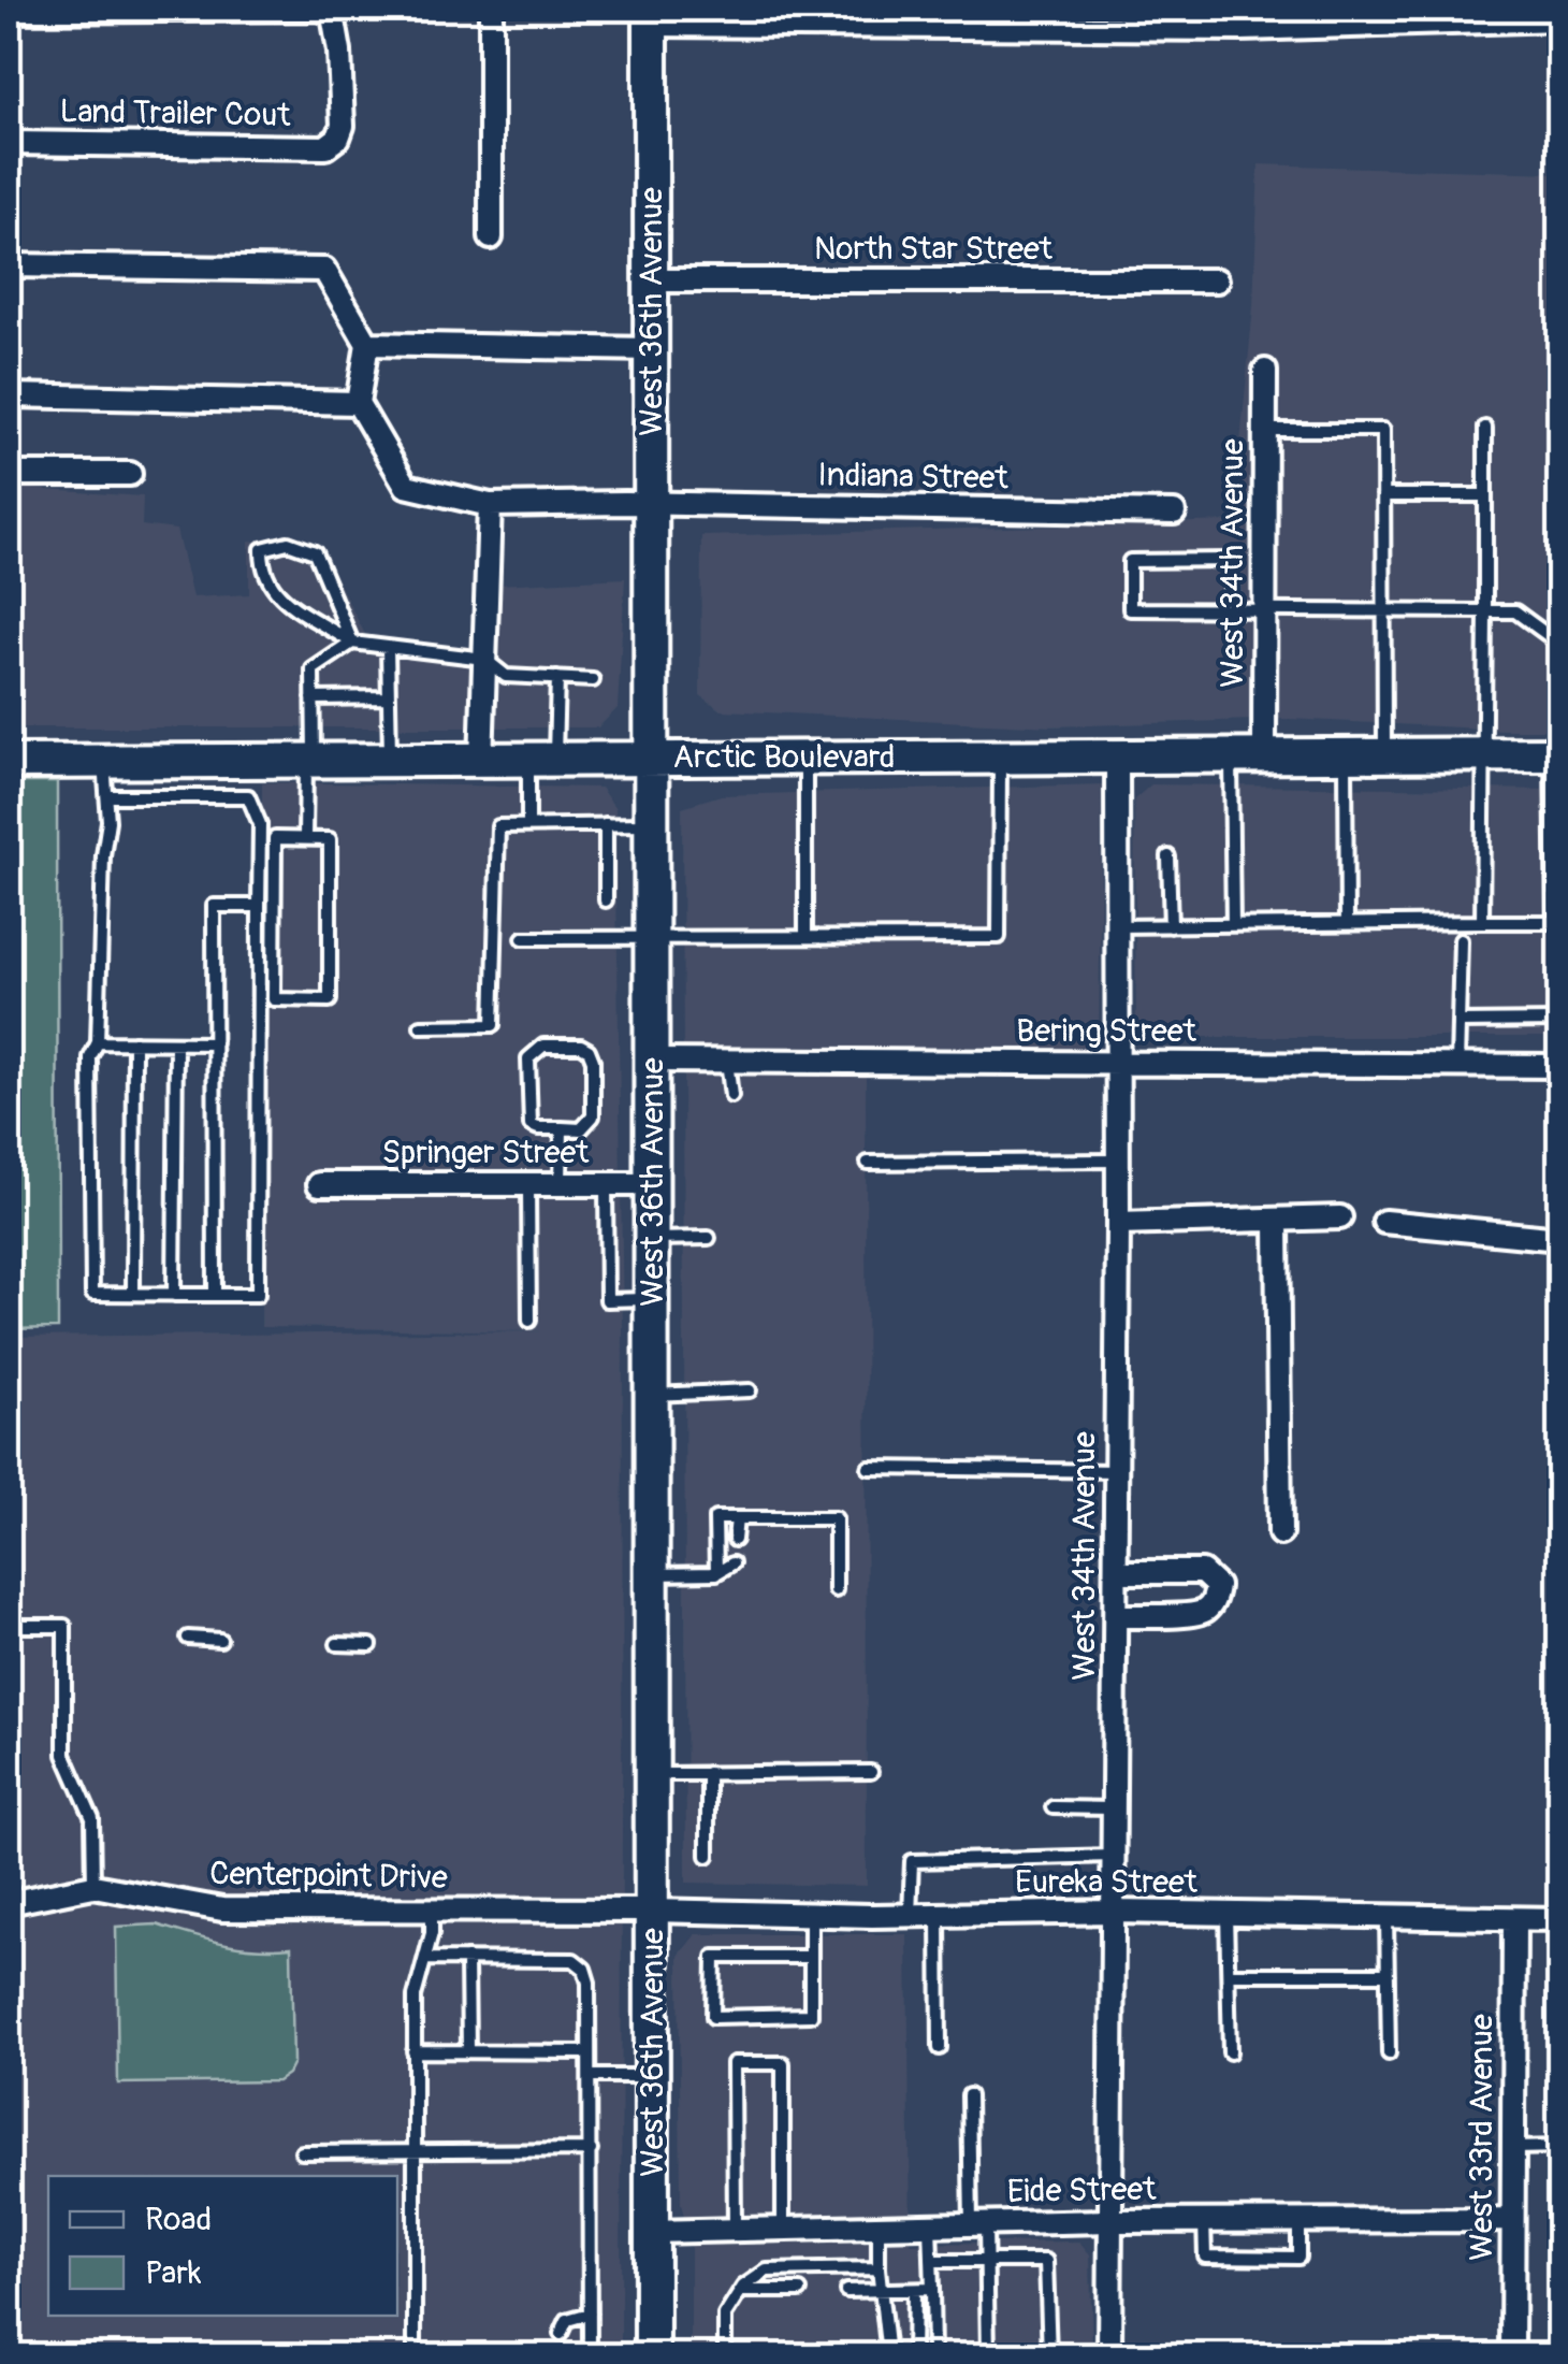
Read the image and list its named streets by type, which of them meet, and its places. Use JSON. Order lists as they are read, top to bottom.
{
  "streets": {
    "main road": ["West 36th Avenue", "Arctic Boulevard"],
    "street": [
      "Land Trailer Cout",
      "North Star Street",
      "Indiana Street",
      "West 34th Avenue",
      "Bering Street",
      "Springer Street",
      "Centerpoint Drive",
      "Eureka Street",
      "West 33rd Avenue",
      "Eide Street"
    ]
  },
  "crossings": [
    ["North Star Street", "West 36th Avenue"],
    ["West 36th Avenue", "Indiana Street"],
    ["West 36th Avenue", "Arctic Boulevard"],
    ["West 36th Avenue", "Bering Street"],
    ["West 36th Avenue", "Springer Street"],
    ["West 36th Avenue", "Centerpoint Drive"],
    ["West 36th Avenue", "Eureka Street"],
    ["West 36th Avenue", "Eide Street"],
    ["West 34th Avenue", "Arctic Boulevard"],
    ["West 34th Avenue", "Bering Street"],
    ["West 34th Avenue", "Eureka Street"],
    ["West 34th Avenue", "Eide Street"],
    ["Centerpoint Drive", "Eureka Street"],
    ["Eureka Street", "West 33rd Avenue"],
    ["West 33rd Avenue", "Eide Street"]
  ],
  "legend": ["Road", "Park"]
}
